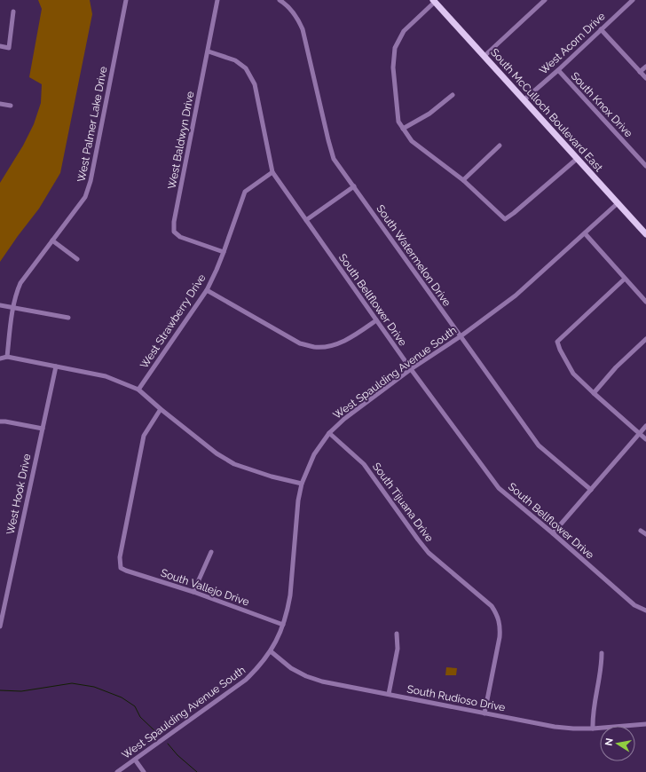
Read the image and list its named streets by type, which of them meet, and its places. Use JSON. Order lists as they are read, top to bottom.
{
  "streets": {
    "main road": ["South McCulloch Boulevard East"],
    "street": [
      "West Acorn Drive",
      "South Knox Drive",
      "West Palmer Lake Drive",
      "West Baldwyn Drive",
      "South Watermelon Drive",
      "South Bellflower Drive",
      "West Strawberry Drive",
      "West Spaulding Avenue South",
      "West Hook Drive",
      "South Tijuana Drive",
      "South Vallejo Drive",
      "South Rudioso Drive"
    ]
  },
  "crossings": [
    ["West Acorn Drive", "South Knox Drive"],
    ["West Acorn Drive", "South McCulloch Boulevard East"],
    ["South McCulloch Boulevard East", "West Spaulding Avenue South"],
    ["West Baldwyn Drive", "South Bellflower Drive"],
    ["West Baldwyn Drive", "West Strawberry Drive"],
    ["South Watermelon Drive", "West Spaulding Avenue South"],
    ["South Bellflower Drive", "West Strawberry Drive"],
    ["South Bellflower Drive", "West Spaulding Avenue South"],
    ["West Spaulding Avenue South", "South Tijuana Drive"],
    ["West Spaulding Avenue South", "South Vallejo Drive"],
    ["West Spaulding Avenue South", "South Rudioso Drive"],
    ["South Tijuana Drive", "South Rudioso Drive"]
  ],
  "north": "left"
}
